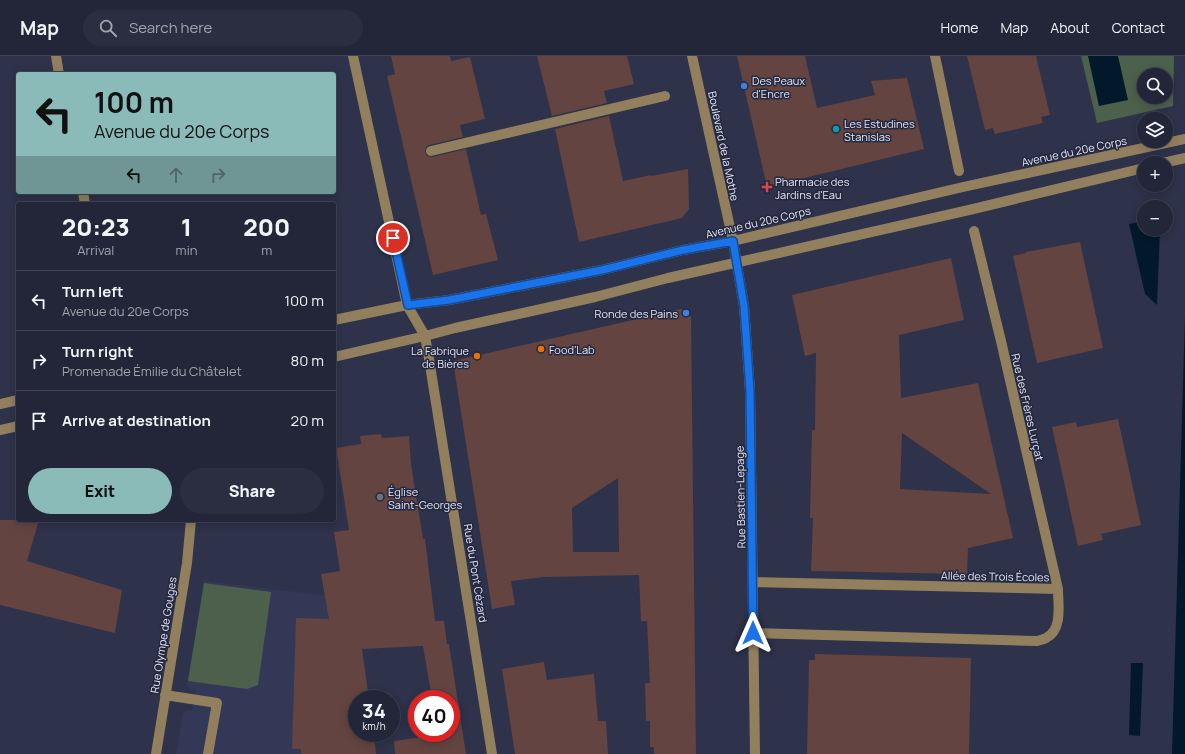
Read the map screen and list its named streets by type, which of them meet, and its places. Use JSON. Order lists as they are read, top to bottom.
{
  "streets": {
    "street": [
      "Boulevard de la Mothe",
      "Avenue du 20e Corps",
      "Rue des Frères Lurçat",
      "Rue Bastien-Lepage",
      "Rue du Pont Cézard",
      "Allée des Trois Écoles",
      "Rue Olympe de Gouges"
    ]
  },
  "crossings": [
    ["Boulevard de la Mothe", "Avenue du 20e Corps"],
    ["Boulevard de la Mothe", "Rue Bastien-Lepage"],
    ["Avenue du 20e Corps", "Rue Bastien-Lepage"],
    ["Avenue du 20e Corps", "Rue du Pont Cézard"],
    ["Rue des Frères Lurçat", "Allée des Trois Écoles"],
    ["Rue Bastien-Lepage", "Allée des Trois Écoles"]
  ],
  "places": {
    "other": [
      "Des Peaux d'Encre",
      "Les Estudines Stanislas",
      "Ronde des Pains",
      "Food’Lab",
      "La Fabrique de Bières",
      "Église Saint-Georges"
    ],
    "health": ["Pharmacie des Jardins d'Eau"]
  },
  "page": {
    "header": "Map",
    "search": "Search here",
    "nav": [
      "Home",
      "Map",
      "About",
      "Contact"
    ],
    "map_buttons": ["+", "−"],
    "turn": ["100 m", "Avenue du 20e Corps"],
    "eta": [
      "20:23",
      "Arrival",
      "1",
      "min",
      "200",
      "m"
    ],
    "list": [
      {
        "name": "Turn left",
        "note": "Avenue du 20e Corps",
        "value": "100 m"
      },
      {
        "name": "Turn right",
        "note": "Promenade Émilie du Châtelet",
        "value": "80 m"
      },
      {
        "name": "Arrive at destination",
        "value": "20 m"
      }
    ],
    "buttons": ["Exit", "Share"],
    "speed": "34 km/h",
    "limit": "40"
  }
}
